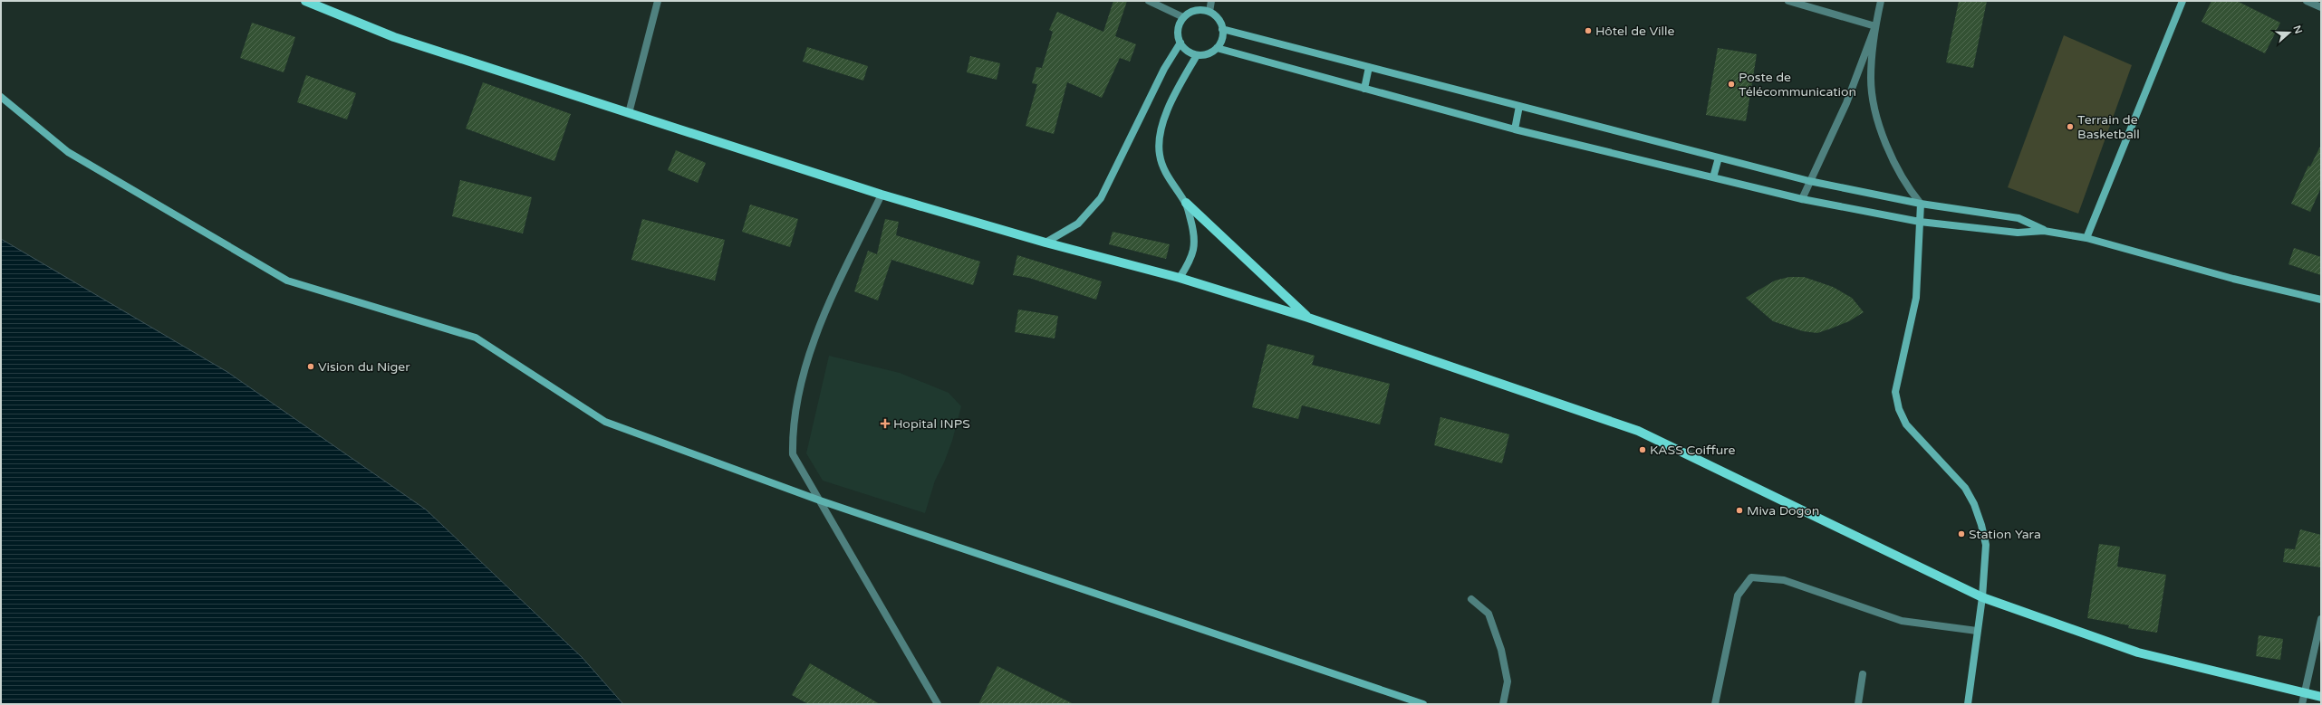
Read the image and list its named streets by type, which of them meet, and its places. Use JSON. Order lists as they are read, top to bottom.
{
  "places": {
    "other": [
      "Hôtel de Ville",
      "Poste de Télécommunication",
      "Terrain de Basketball",
      "Vision du Niger",
      "KASS Coiffure",
      "Miva Dogon",
      "Station Yara"
    ],
    "health": ["Hopital INPS"]
  },
  "north": "right"
}
